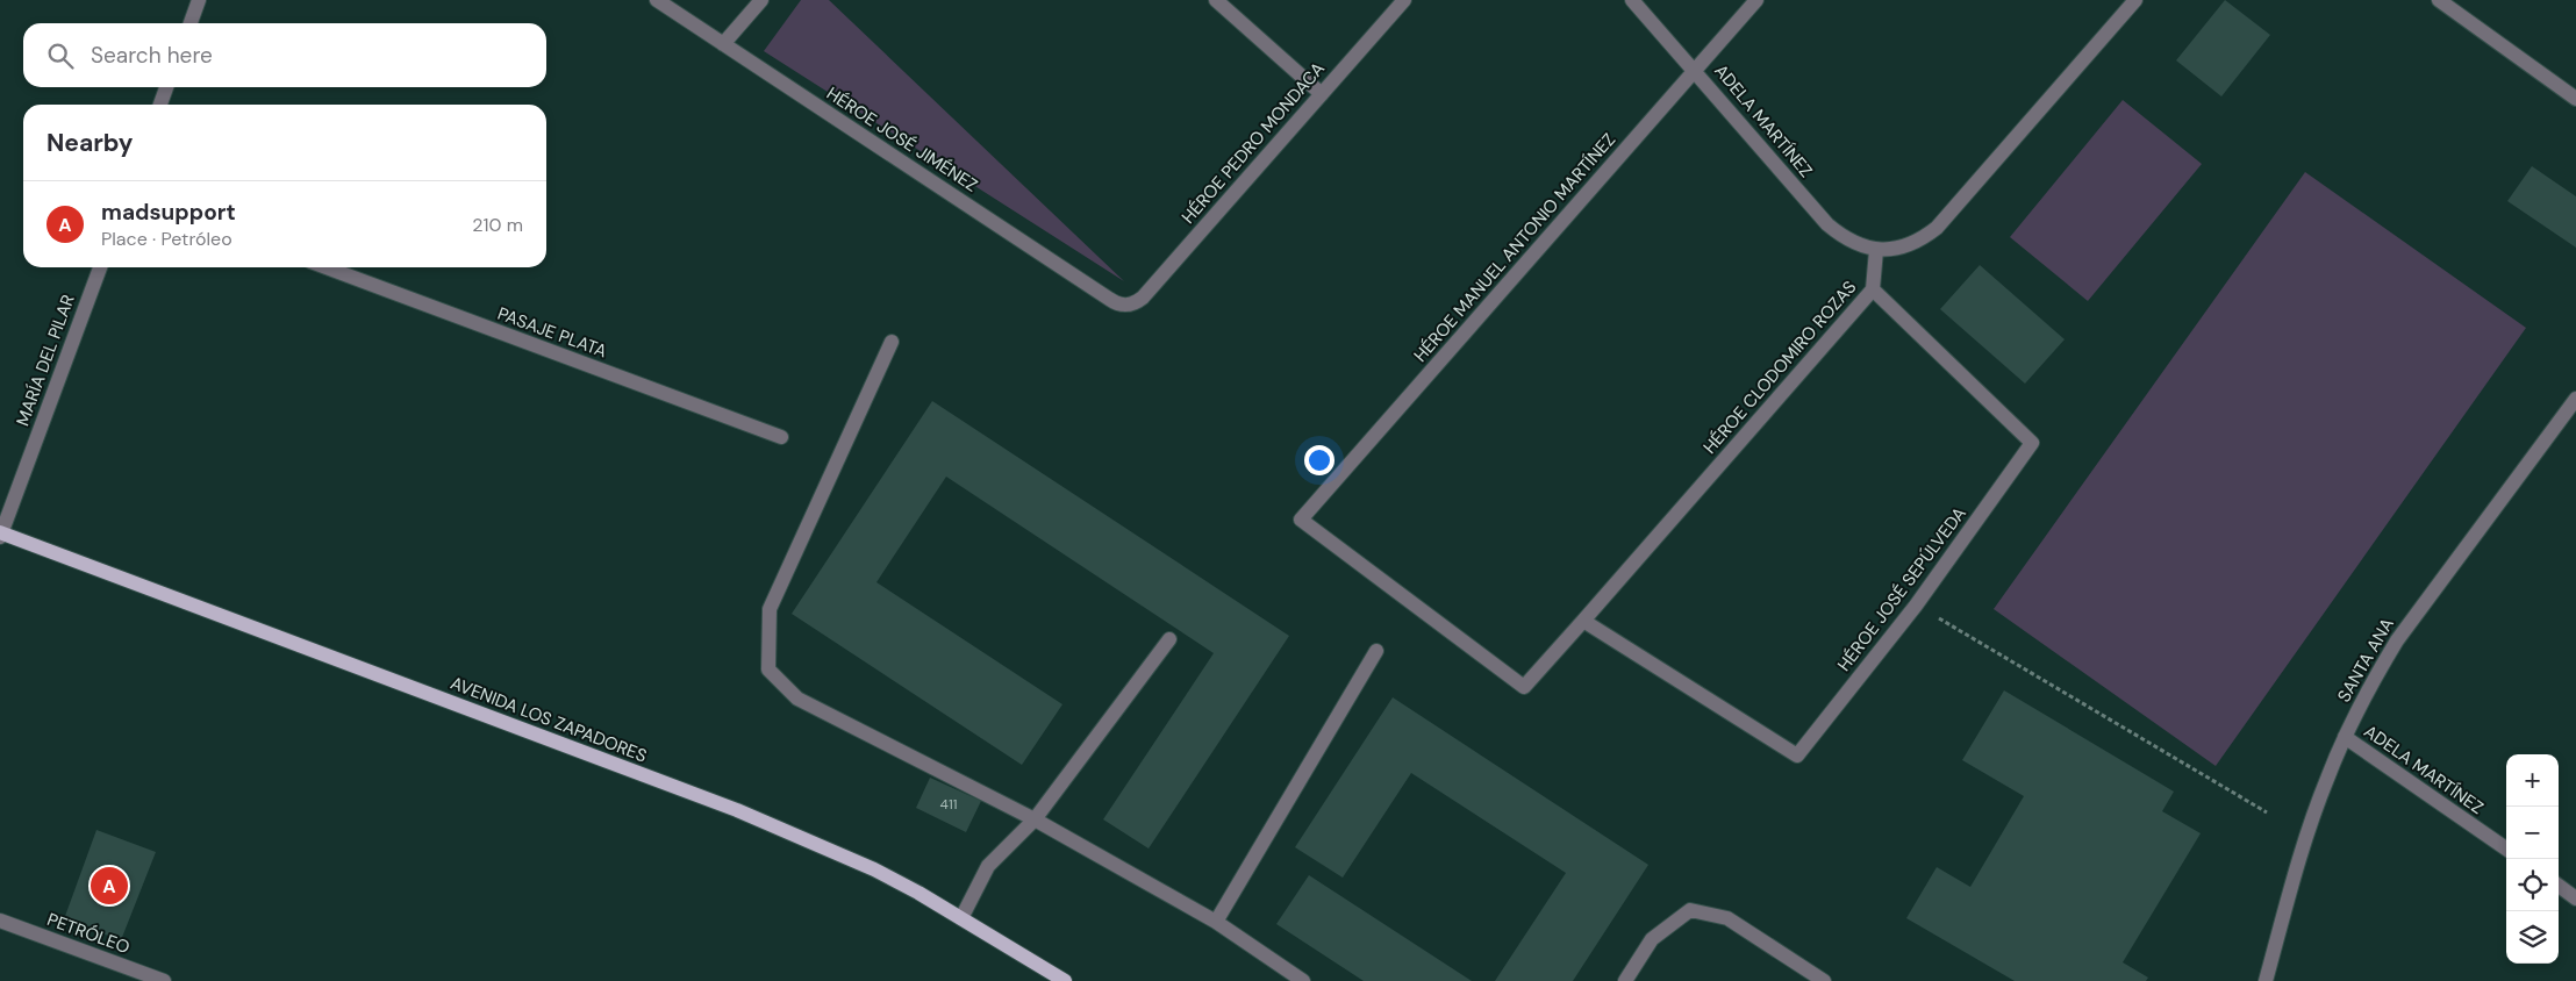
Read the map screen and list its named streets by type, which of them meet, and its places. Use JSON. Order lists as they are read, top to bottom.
{
  "streets": {
    "main road": ["AVENIDA LOS ZAPADORES"],
    "street": [
      "ADELA MARTÍNEZ",
      "HÉROE JOSÉ JIMÉNEZ",
      "HÉROE PEDRO MONDACA",
      "HÉROE MANUEL ANTONIO MARTÍNEZ",
      "PASAJE PLATA",
      "MARÍA DEL PILAR",
      "HÉROE CLODOMIRO ROZAS",
      "HÉROE JOSÉ SEPÚLVEDA",
      "SANTA ANA",
      "PETRÓLEO"
    ]
  },
  "crossings": [
    ["ADELA MARTÍNEZ", "HÉROE MANUEL ANTONIO MARTÍNEZ"],
    ["ADELA MARTÍNEZ", "HÉROE CLODOMIRO ROZAS"],
    ["ADELA MARTÍNEZ", "SANTA ANA"],
    ["HÉROE JOSÉ JIMÉNEZ", "HÉROE PEDRO MONDACA"],
    ["HÉROE MANUEL ANTONIO MARTÍNEZ", "HÉROE CLODOMIRO ROZAS"],
    ["MARÍA DEL PILAR", "AVENIDA LOS ZAPADORES"],
    ["HÉROE CLODOMIRO ROZAS", "HÉROE JOSÉ SEPÚLVEDA"]
  ],
  "house_numbers": ["411"],
  "page": {
    "search": "Search here",
    "heading": "Nearby",
    "list": [
      {
        "mark": "A",
        "name": "madsupport",
        "note": "Place · Petróleo",
        "value": "210 m"
      }
    ],
    "map_buttons": ["+", "−"],
    "pins": "A"
  }
}
